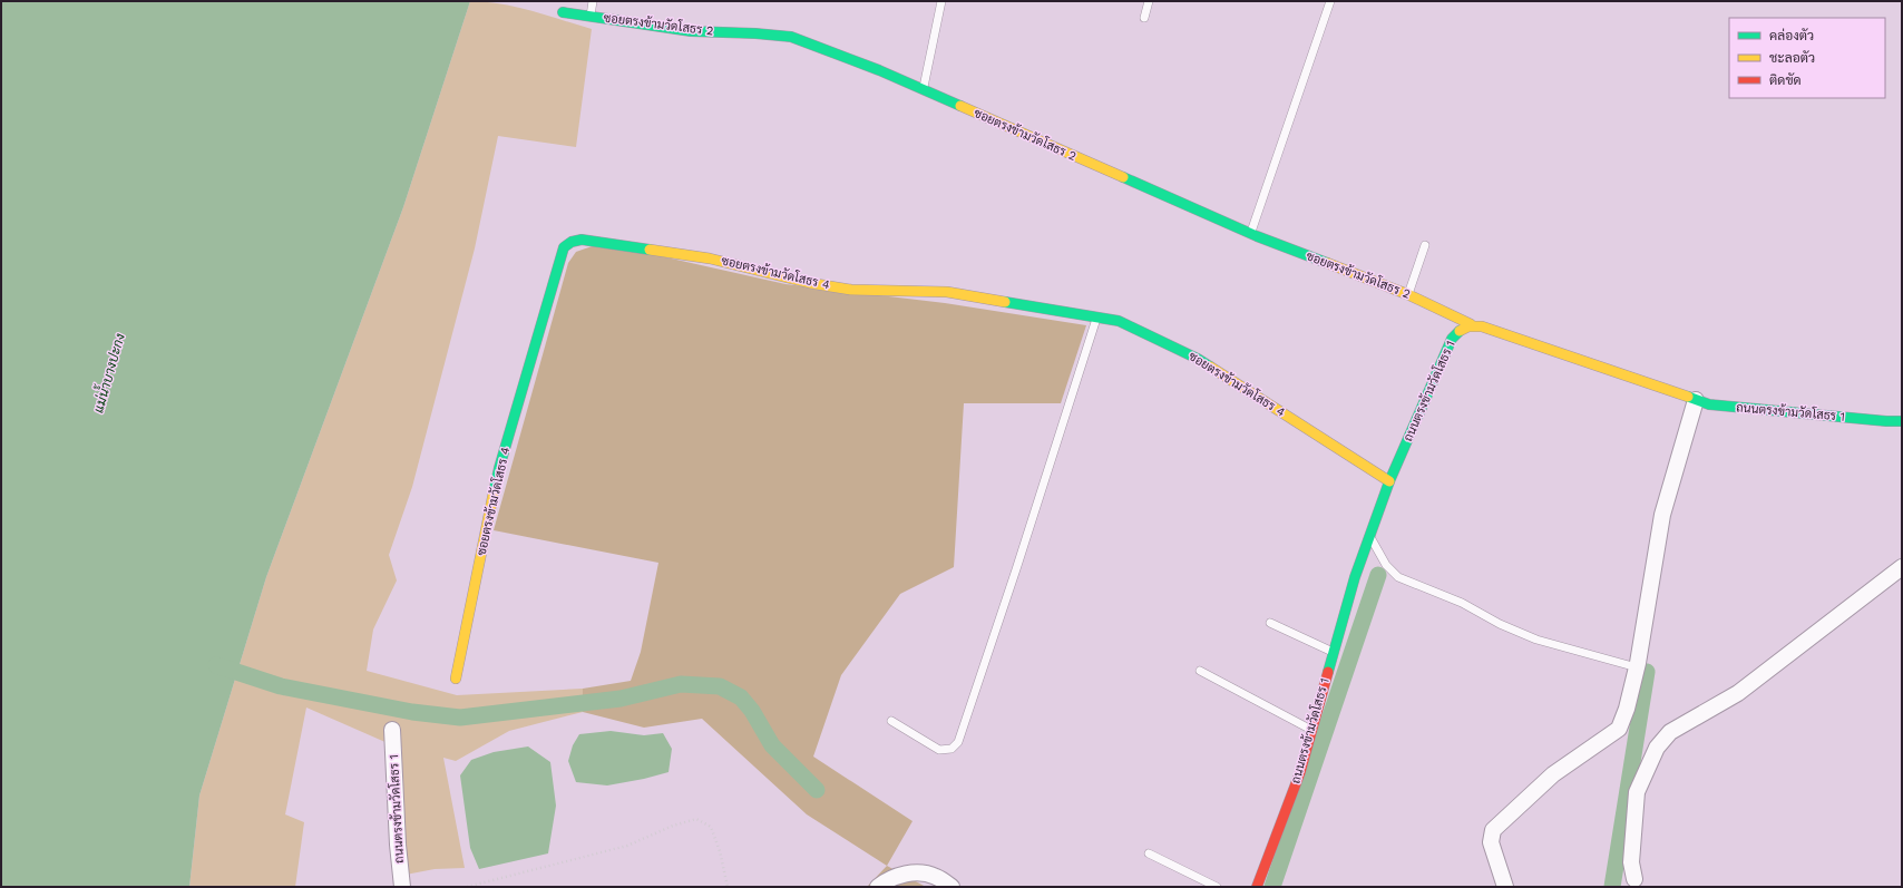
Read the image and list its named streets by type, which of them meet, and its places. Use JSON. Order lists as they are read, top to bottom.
{
  "streets": {
    "street": ["ซอยตรงข้ามวัดโสธร 2", "ซอยตรงข้ามวัดโสธร 4", "ถนนตรงข้ามวัดโสธร 1"]
  },
  "crossings": [
    ["ซอยตรงข้ามวัดโสธร 2", "ถนนตรงข้ามวัดโสธร 1"],
    ["ซอยตรงข้ามวัดโสธร 4", "ถนนตรงข้ามวัดโสธร 1"]
  ],
  "water": ["แม่น้ำบางปะกง"],
  "legend": ["คล่องตัว", "ชะลอตัว", "ติดขัด"]
}
